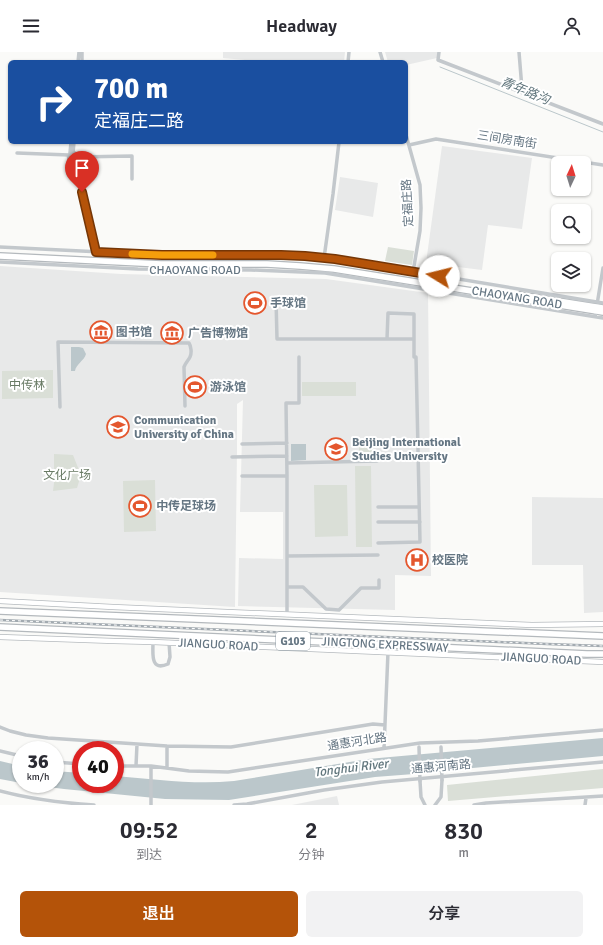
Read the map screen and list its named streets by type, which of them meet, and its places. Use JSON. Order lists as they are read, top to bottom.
{
  "streets": {
    "highway": ["CHAOYANG ROAD", "G103", "JINGTONG EXPRESSWAY"],
    "main road": ["JIANGUO ROAD"],
    "street": [
      "三间房南街",
      "定福庄路",
      "通惠河北路",
      "通惠河南路"
    ]
  },
  "crossings": [
    ["三间房南街", "定福庄路"],
    ["定福庄路", "CHAOYANG ROAD"]
  ],
  "water": ["青年路沟", "Tonghui River"],
  "parks": ["中传林", "文化广场"],
  "places": {
    "sports": ["手球馆", "游泳馆", "中传足球场"],
    "museum": ["图书馆", "广告博物馆"],
    "school or university": ["Communication University of China", "Beijing International Studies University"],
    "hospital": ["校医院"]
  },
  "north": "top",
  "page": {
    "header": "Headway",
    "turn": ["700 m", "定福庄二路"],
    "speed": "36 km/h",
    "limit": "40",
    "eta": [
      "09:52",
      "到达",
      "2",
      "分钟",
      "830",
      "m"
    ],
    "buttons": ["退出", "分享"]
  }
}
